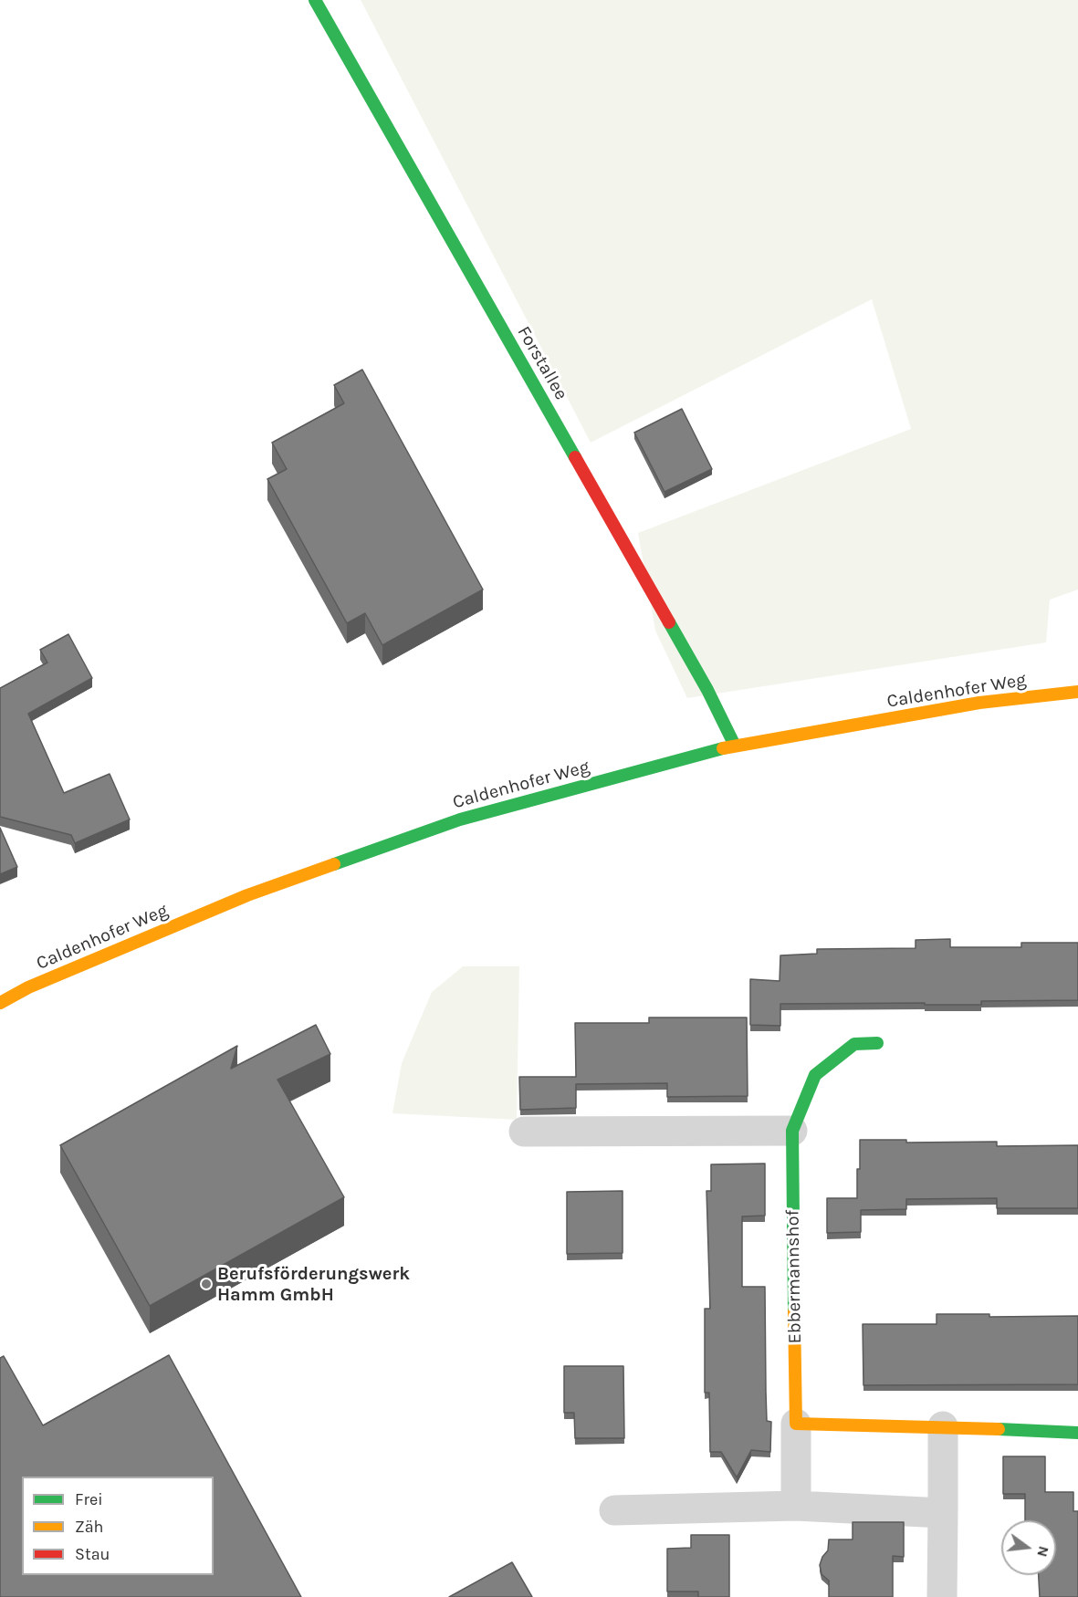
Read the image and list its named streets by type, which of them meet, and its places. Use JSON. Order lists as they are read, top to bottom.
{
  "streets": {
    "street": ["Forstallee", "Caldenhofer Weg", "Ebbermannshof"]
  },
  "crossings": [
    ["Forstallee", "Caldenhofer Weg"]
  ],
  "places": ["Berufsförderungswerk Hamm GmbH"],
  "legend": ["Frei", "Zäh", "Stau"],
  "north": "right"
}
